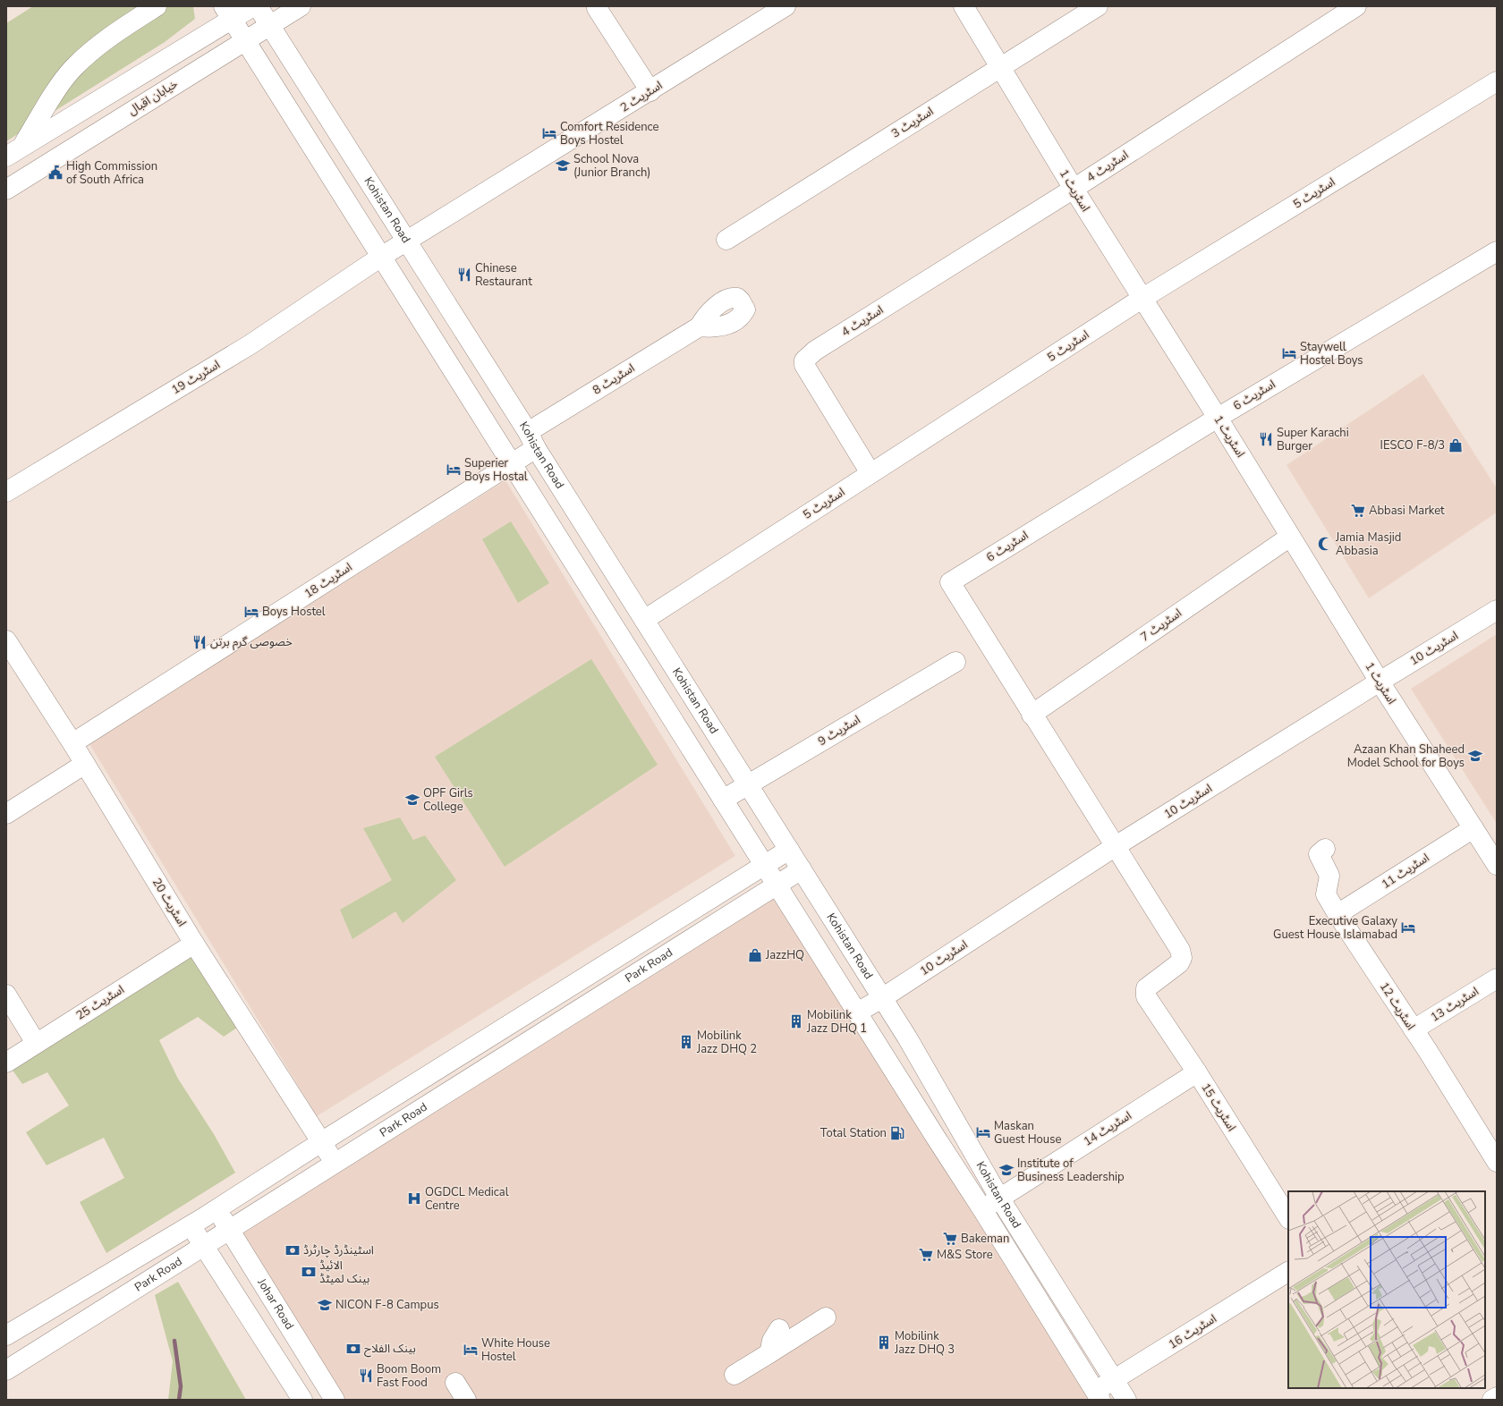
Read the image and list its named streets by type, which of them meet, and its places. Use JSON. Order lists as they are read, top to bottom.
{
  "streets": {
    "street": [
      "اسٹریٹ 2",
      "خیابان اقبال",
      "اسٹریٹ 3",
      "اسٹریٹ 4",
      "اسٹریٹ 1",
      "اسٹریٹ 5",
      "Kohistan Road",
      "اسٹریٹ 19",
      "اسٹریٹ 8",
      "اسٹریٹ 6",
      "اسٹریٹ 18",
      "اسٹریٹ 7",
      "اسٹریٹ 10",
      "اسٹریٹ 9",
      "اسٹریٹ 11",
      "اسٹریٹ 20",
      "Park Road",
      "اسٹریٹ 25",
      "اسٹریٹ 13",
      "اسٹریٹ 12",
      "اسٹریٹ 15",
      "اسٹریٹ 14",
      "Johar Road",
      "اسٹریٹ 16"
    ]
  },
  "crossings": [
    ["اسٹریٹ 2", "Kohistan Road"],
    ["اسٹریٹ 2", "اسٹریٹ 19"],
    ["خیابان اقبال", "Kohistan Road"],
    ["اسٹریٹ 3", "اسٹریٹ 1"],
    ["اسٹریٹ 4", "اسٹریٹ 1"],
    ["اسٹریٹ 4", "اسٹریٹ 5"],
    ["اسٹریٹ 1", "اسٹریٹ 5"],
    ["اسٹریٹ 1", "اسٹریٹ 6"],
    ["اسٹریٹ 1", "اسٹریٹ 7"],
    ["اسٹریٹ 1", "اسٹریٹ 10"],
    ["اسٹریٹ 1", "اسٹریٹ 11"],
    ["اسٹریٹ 5", "Kohistan Road"],
    ["Kohistan Road", "اسٹریٹ 19"],
    ["Kohistan Road", "اسٹریٹ 8"],
    ["Kohistan Road", "اسٹریٹ 18"],
    ["Kohistan Road", "اسٹریٹ 10"],
    ["Kohistan Road", "اسٹریٹ 9"],
    ["Kohistan Road", "Park Road"],
    ["Kohistan Road", "اسٹریٹ 14"],
    ["Kohistan Road", "اسٹریٹ 16"],
    ["اسٹریٹ 8", "اسٹریٹ 18"],
    ["اسٹریٹ 6", "اسٹریٹ 7"],
    ["اسٹریٹ 18", "اسٹریٹ 20"],
    ["اسٹریٹ 10", "اسٹریٹ 15"],
    ["اسٹریٹ 11", "اسٹریٹ 12"],
    ["اسٹریٹ 20", "Park Road"],
    ["اسٹریٹ 20", "اسٹریٹ 25"],
    ["Park Road", "Johar Road"],
    ["اسٹریٹ 13", "اسٹریٹ 12"],
    ["اسٹریٹ 15", "اسٹریٹ 14"]
  ],
  "places": {
    "hotel": [
      "Comfort Residence Boys Hostel",
      "Staywell Hostel Boys",
      "Superier Boys Hostal",
      "Boys Hostel",
      "Executive Galaxy Guest House Islamabad",
      "Maskan Guest House",
      "White House Hostel"
    ],
    "school or university": [
      "School Nova (Junior Branch)",
      "Azaan Khan Shaheed Model School for Boys",
      "OPF Girls College",
      "Institute of Business Leadership",
      "NICON F-8 Campus"
    ],
    "public building": ["High Commission of South Africa"],
    "restaurant": [
      "Chinese Restaurant",
      "Super Karachi Burger",
      "خصوصی گرم برتن",
      "Boom Boom Fast Food"
    ],
    "shop": ["IESCO F-8/3", "JazzHQ"],
    "supermarket": ["Abbasi Market", "Bakeman", "M&S Store"],
    "mosque": ["Jamia Masjid Abbasia"],
    "building": ["Mobilink Jazz DHQ 1", "Mobilink Jazz DHQ 2", "Mobilink Jazz DHQ 3"],
    "fuel station": ["Total Station"],
    "hospital": ["OGDCL Medical Centre"],
    "bank": ["اسٹینڈرڈ چارٹرڈ", "الائیڈ بینک لمیٹڈ", "بینک الفلاح"]
  }
}
